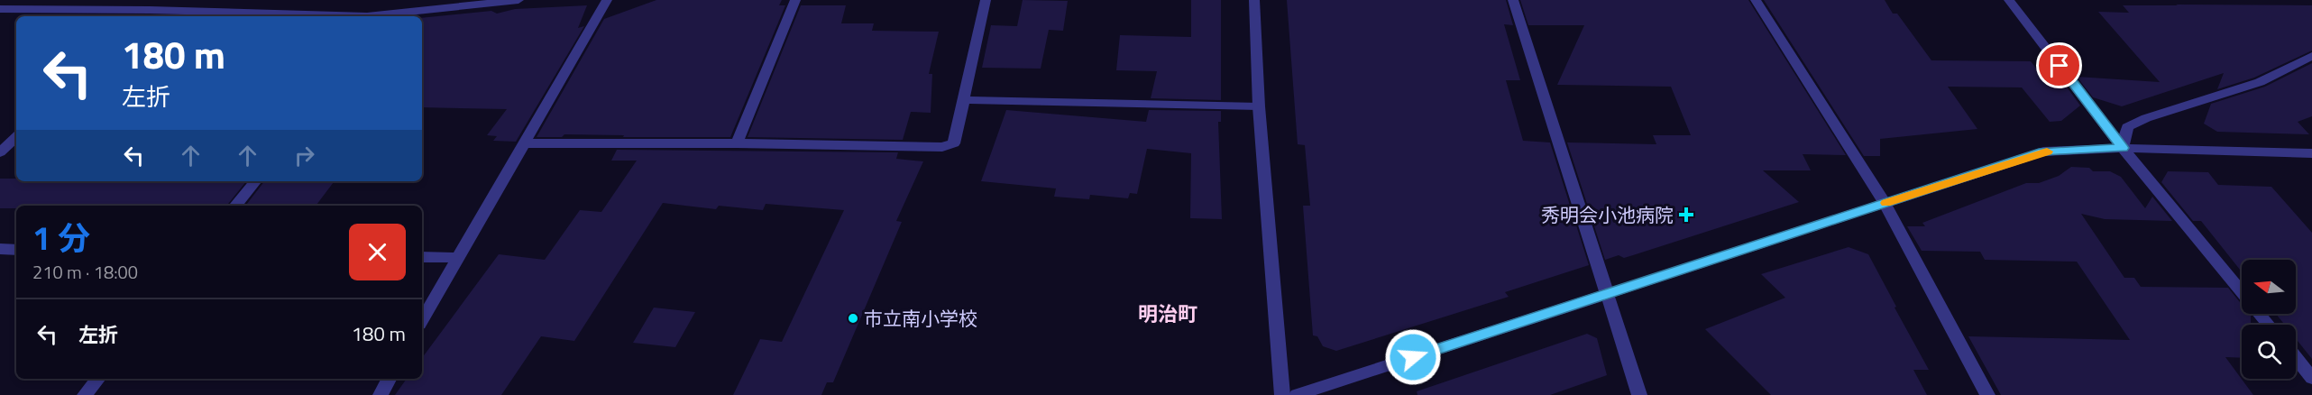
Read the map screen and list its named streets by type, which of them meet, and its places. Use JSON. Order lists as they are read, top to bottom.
{
  "districts": ["明治町"],
  "places": {
    "health": ["秀明会小池病院"],
    "other": ["市立南小学校"]
  },
  "north": "left",
  "page": {
    "turn": ["180 m", "左折"],
    "heading": ["1 分", "210 m · 18:00"],
    "list": [
      {
        "name": "左折",
        "value": "180 m"
      }
    ]
  }
}
